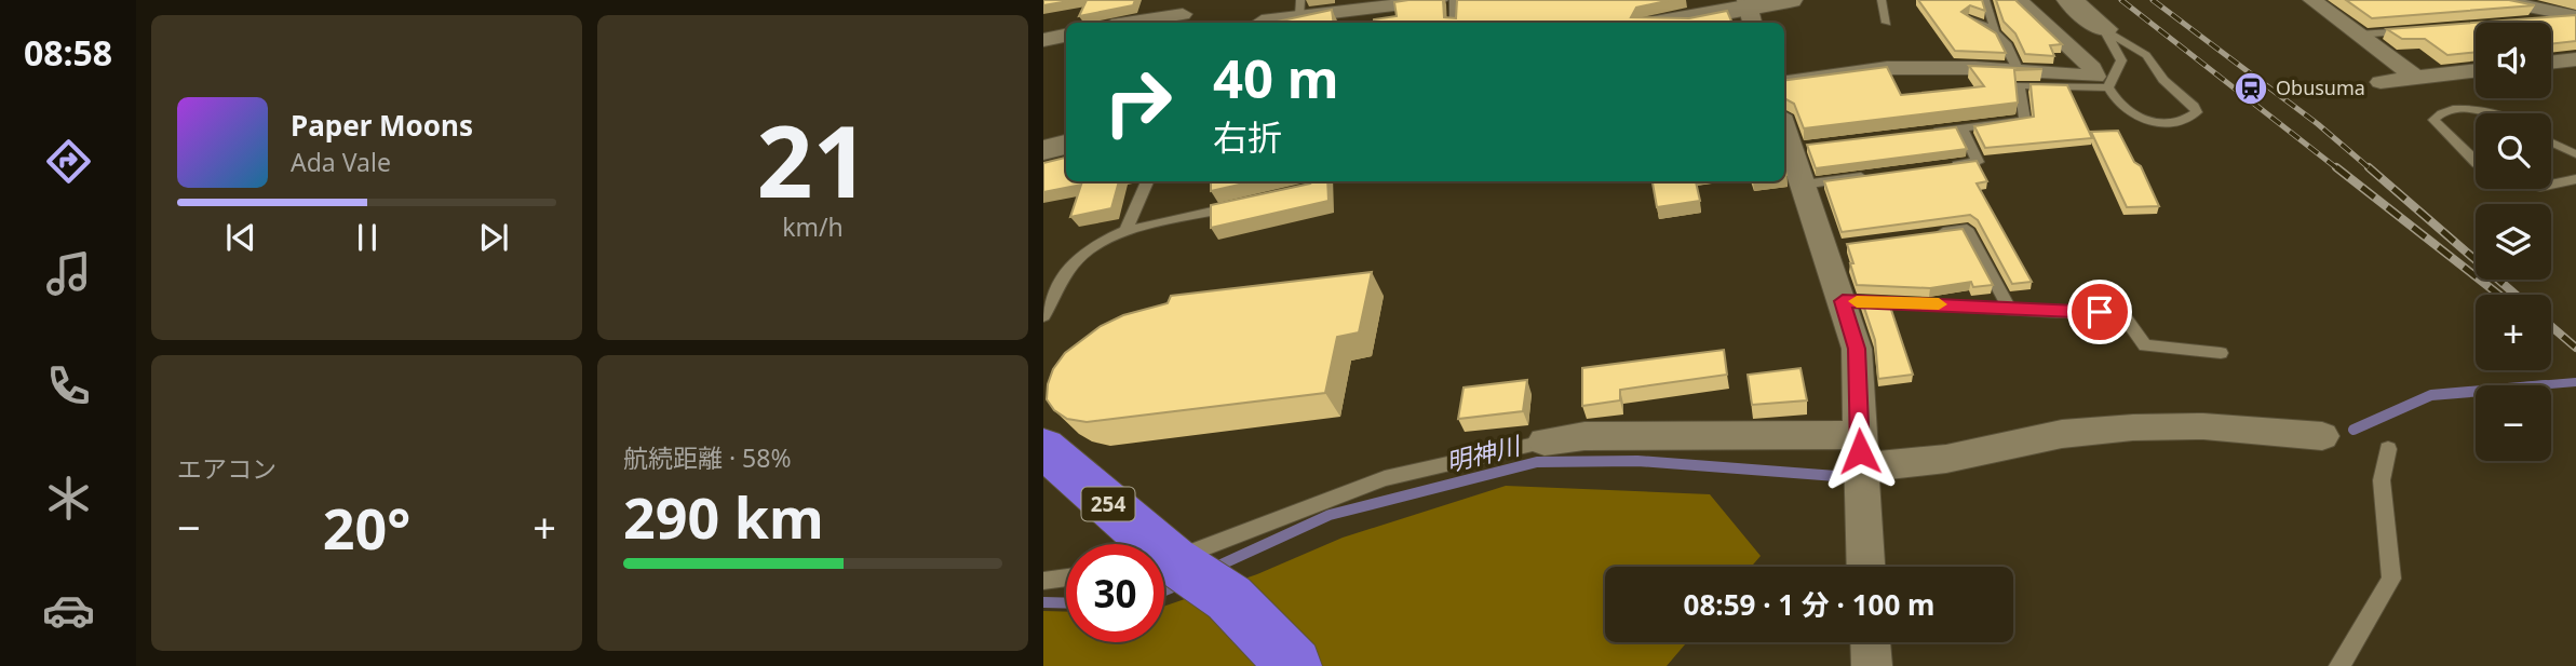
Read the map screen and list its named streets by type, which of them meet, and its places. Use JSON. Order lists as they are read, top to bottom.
{
  "streets": {
    "highway": ["254"]
  },
  "water": ["明神川"],
  "places": {
    "station": ["Obusuma"]
  },
  "page": {
    "tabs": "08:58",
    "tile": [
      ["21", "km/h"],
      "エアコン",
      ["航続距離 · 58%", "290 km"]
    ],
    "map_buttons": ["+", "−"],
    "turn": ["40 m", "右折"],
    "song": ["Paper Moons", "Ada Vale"],
    "heat": ["−", "20°", "+"],
    "limit": "30",
    "trip": "08:59 · 1 分 · 100 m"
  }
}
